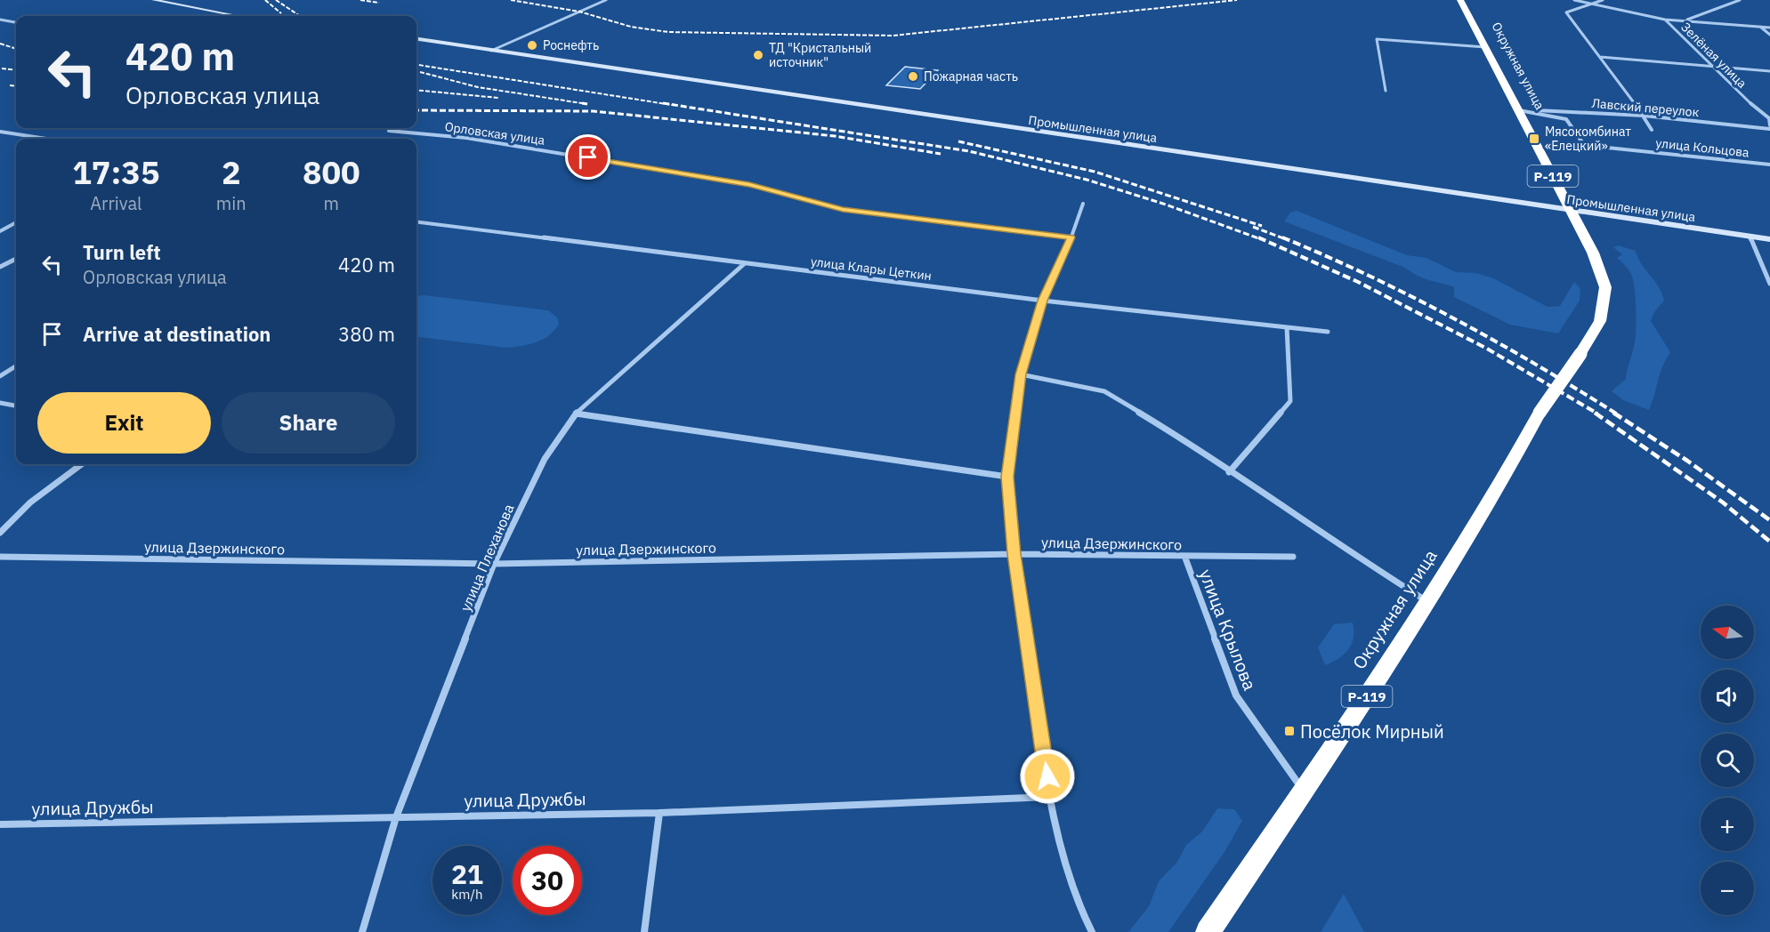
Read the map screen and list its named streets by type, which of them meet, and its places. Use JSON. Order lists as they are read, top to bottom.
{
  "streets": {
    "highway": ["Окружная улица", "Р-119"],
    "street": [
      "Зелёная улица",
      "Лавский переулок",
      "Промышленная улица",
      "Орловская улица",
      "улица Кольцова",
      "улица Клары Цеткин",
      "улица Дзержинского",
      "улица Плеханова",
      "улица Крылова",
      "улица Дружбы"
    ]
  },
  "crossings": [
    ["Зелёная улица", "Лавский переулок"],
    ["Окружная улица", "Лавский переулок"],
    ["Окружная улица", "Промышленная улица"],
    ["Окружная улица", "улица Кольцова"],
    ["Окружная улица", "улица Крылова"],
    ["Лавский переулок", "улица Кольцова"],
    ["улица Клары Цеткин", "улица Плеханова"],
    ["улица Дзержинского", "улица Плеханова"],
    ["улица Дзержинского", "улица Крылова"],
    ["улица Плеханова", "улица Дружбы"]
  ],
  "places": {
    "other": ["Роснефть", "ТД \"Кристальный источник\"", "Пожарная часть"],
    "transit": ["Мясокомбинат «Елецкий»", "Посёлок Мирный"]
  },
  "north": "left",
  "page": {
    "turn": ["420 m", "Орловская улица"],
    "eta": [
      "17:35",
      "Arrival",
      "2",
      "min",
      "800",
      "m"
    ],
    "list": [
      {
        "name": "Turn left",
        "note": "Орловская улица",
        "value": "420 m"
      },
      {
        "name": "Arrive at destination",
        "value": "380 m"
      }
    ],
    "buttons": ["Exit", "Share"],
    "map_buttons": ["+", "−"],
    "speed": "21 km/h",
    "limit": "30"
  }
}
